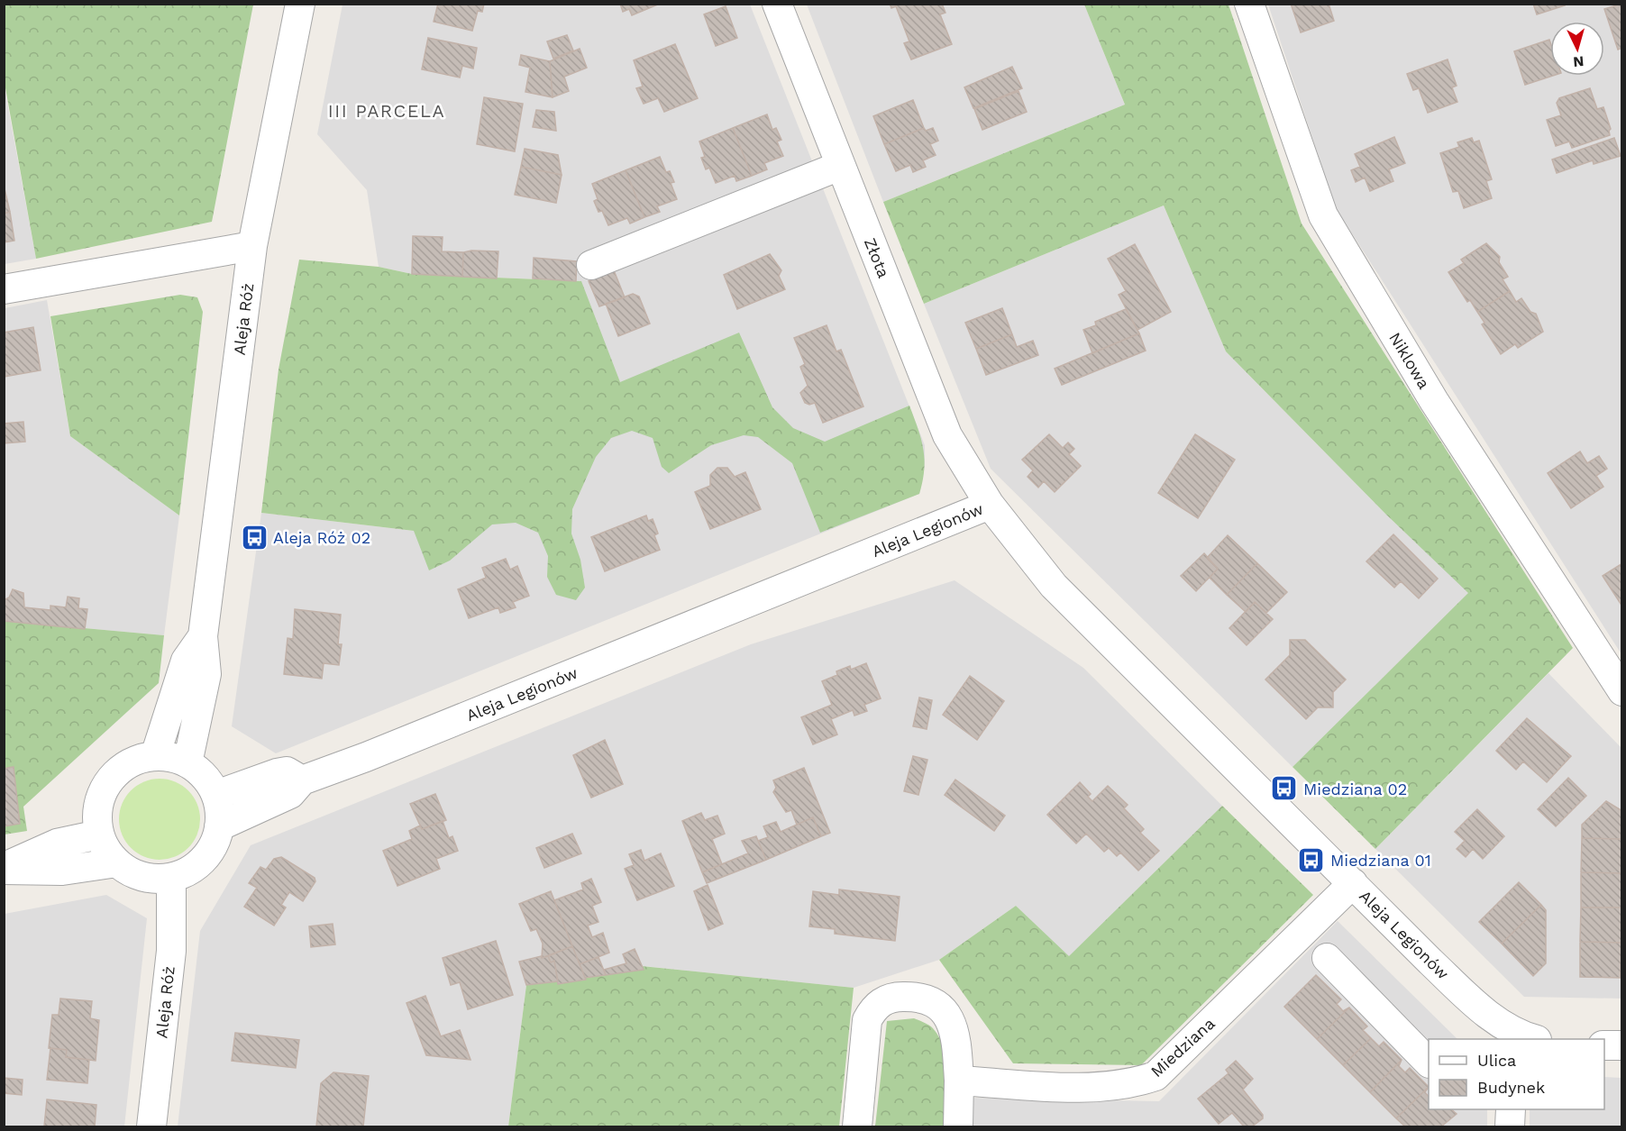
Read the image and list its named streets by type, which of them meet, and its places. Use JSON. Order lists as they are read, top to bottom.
{
  "streets": {
    "street": [
      "Złota",
      "Aleja Róż",
      "Niklowa",
      "Aleja Legionów",
      "Miedziana"
    ]
  },
  "crossings": [
    ["Złota", "Aleja Legionów"],
    ["Aleja Róż", "Aleja Legionów"],
    ["Aleja Legionów", "Miedziana"]
  ],
  "districts": ["III PARCELA"],
  "places": {
    "bus stop": ["Aleja Róż 02", "Miedziana 02", "Miedziana 01"]
  },
  "legend": ["Ulica", "Budynek"],
  "north": "bottom"
}
